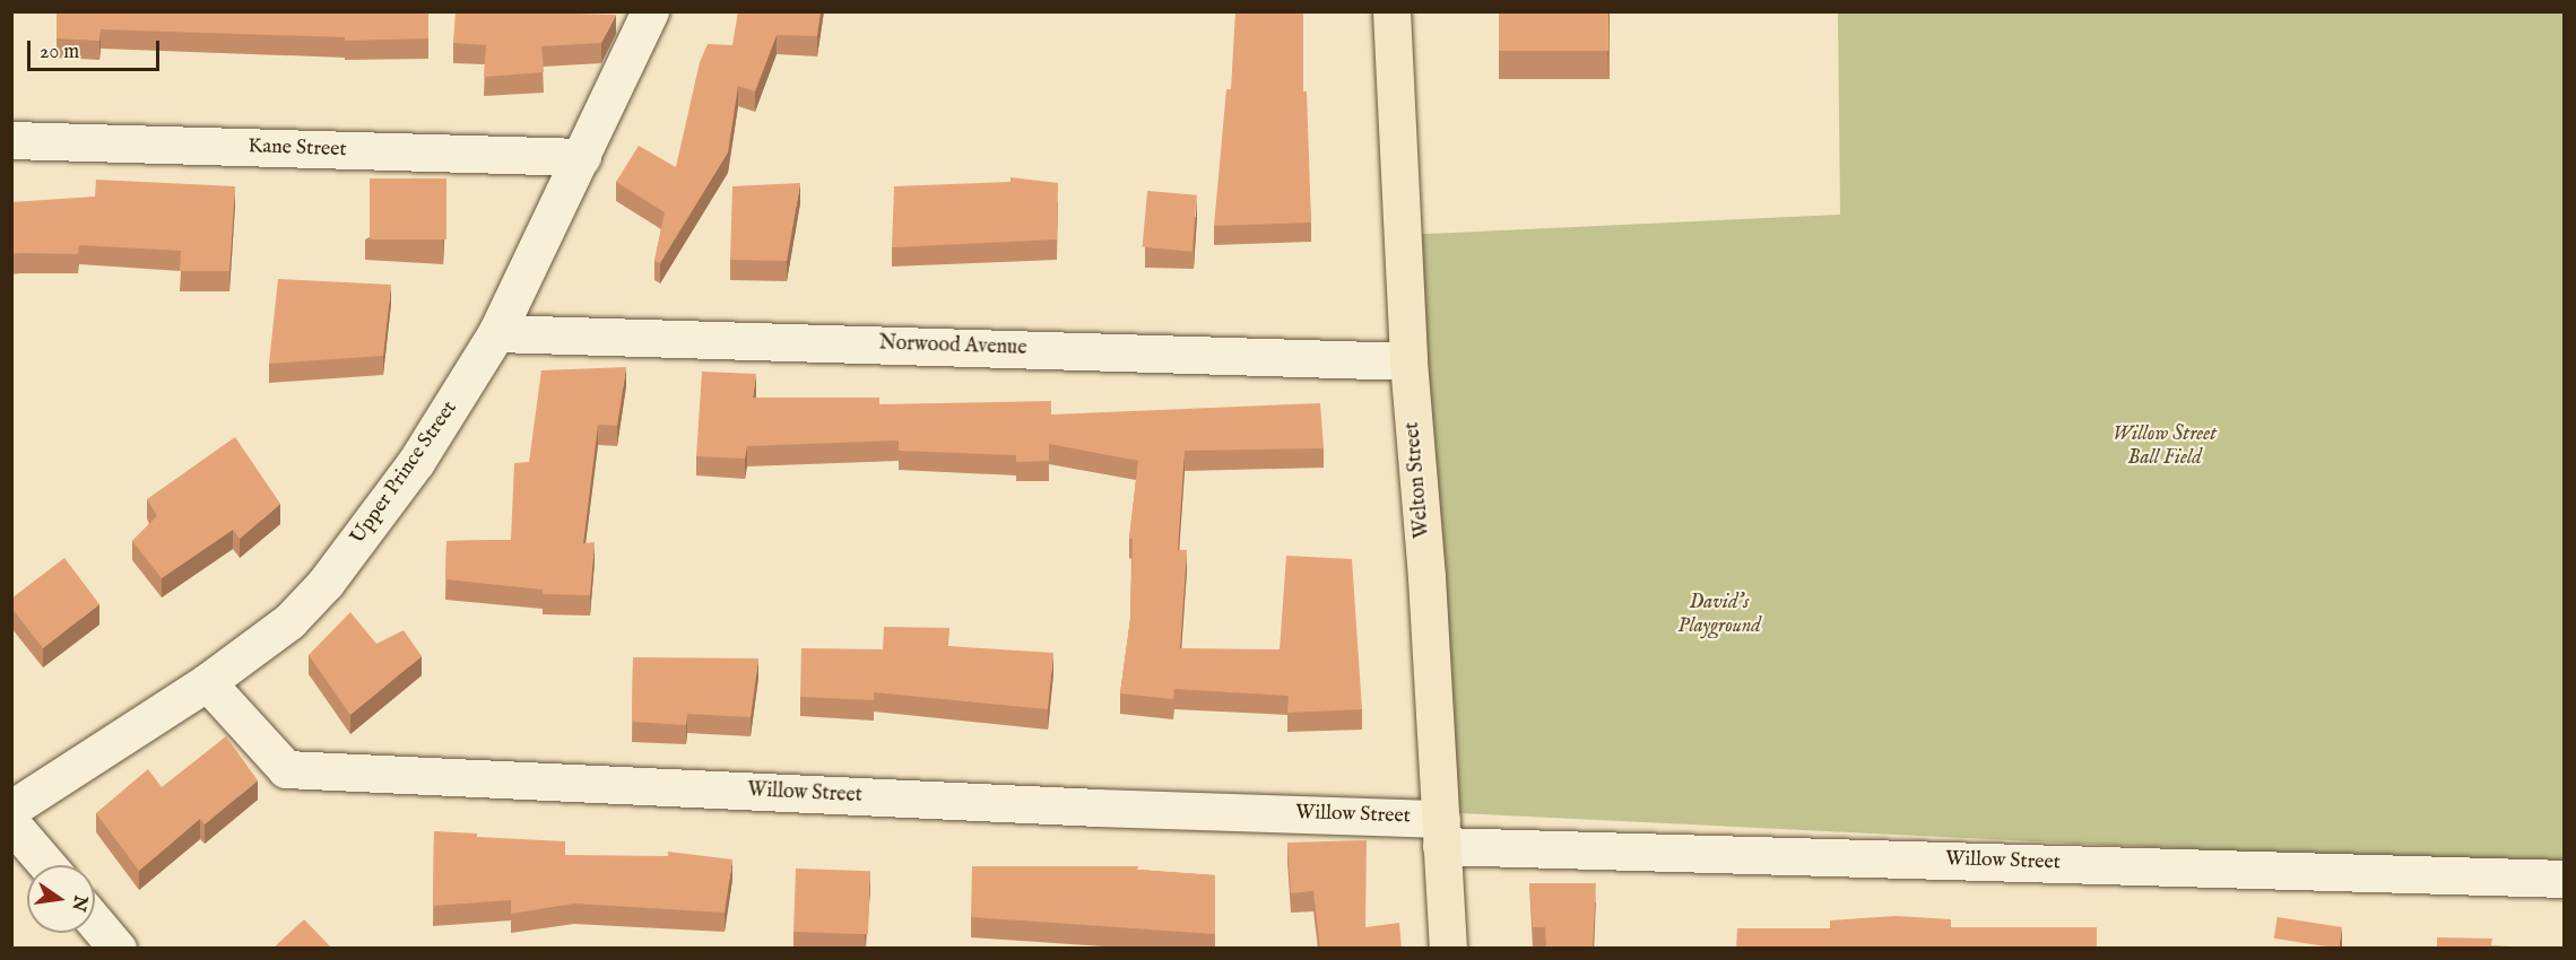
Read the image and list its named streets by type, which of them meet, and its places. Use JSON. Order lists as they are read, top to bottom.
{
  "streets": {
    "main road": ["Welton Street"],
    "street": [
      "Kane Street",
      "Norwood Avenue",
      "Upper Prince Street",
      "Willow Street"
    ]
  },
  "crossings": [
    ["Kane Street", "Upper Prince Street"],
    ["Norwood Avenue", "Upper Prince Street"],
    ["Norwood Avenue", "Welton Street"],
    ["Upper Prince Street", "Willow Street"],
    ["Welton Street", "Willow Street"]
  ],
  "parks": ["Willow Street Ball Field", "David's Playground"],
  "scale_bar": "20 m",
  "north": "right"
}
